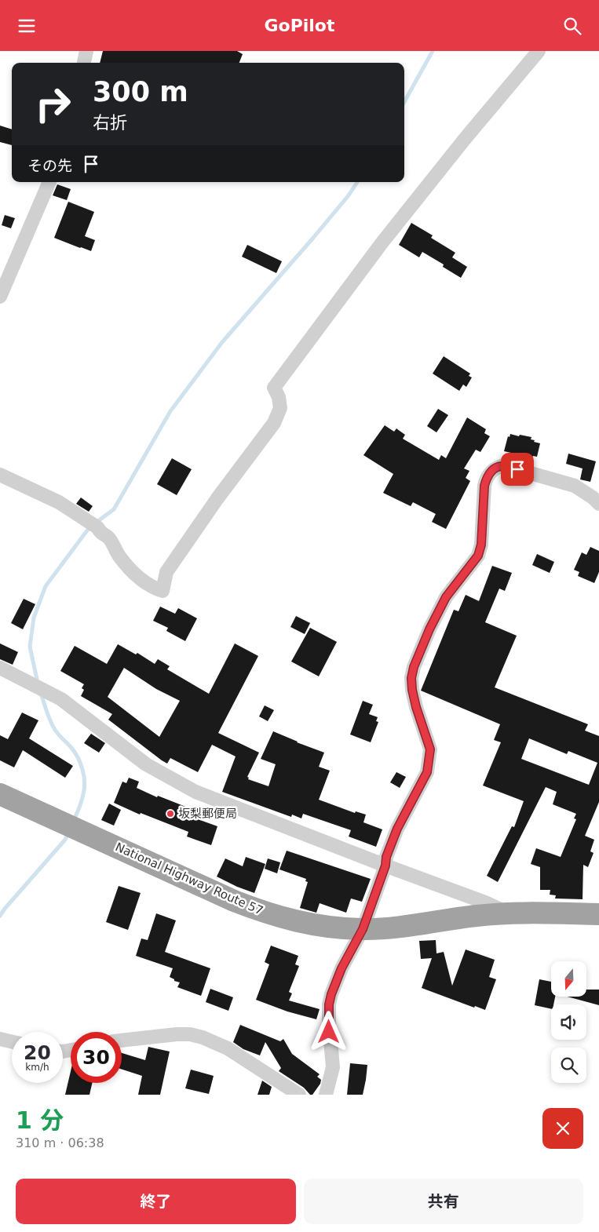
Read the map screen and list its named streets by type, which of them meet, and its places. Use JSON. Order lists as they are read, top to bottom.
{
  "streets": {
    "highway": ["National Highway Route 57"]
  },
  "places": ["坂梨郵便局"],
  "north": "bottom",
  "page": {
    "header": "GoPilot",
    "turn": ["300 m", "右折"],
    "then": "その先",
    "speed": "20 km/h",
    "limit": "30",
    "heading": ["1 分", "310 m · 06:38"],
    "buttons": ["終了", "共有"]
  }
}
